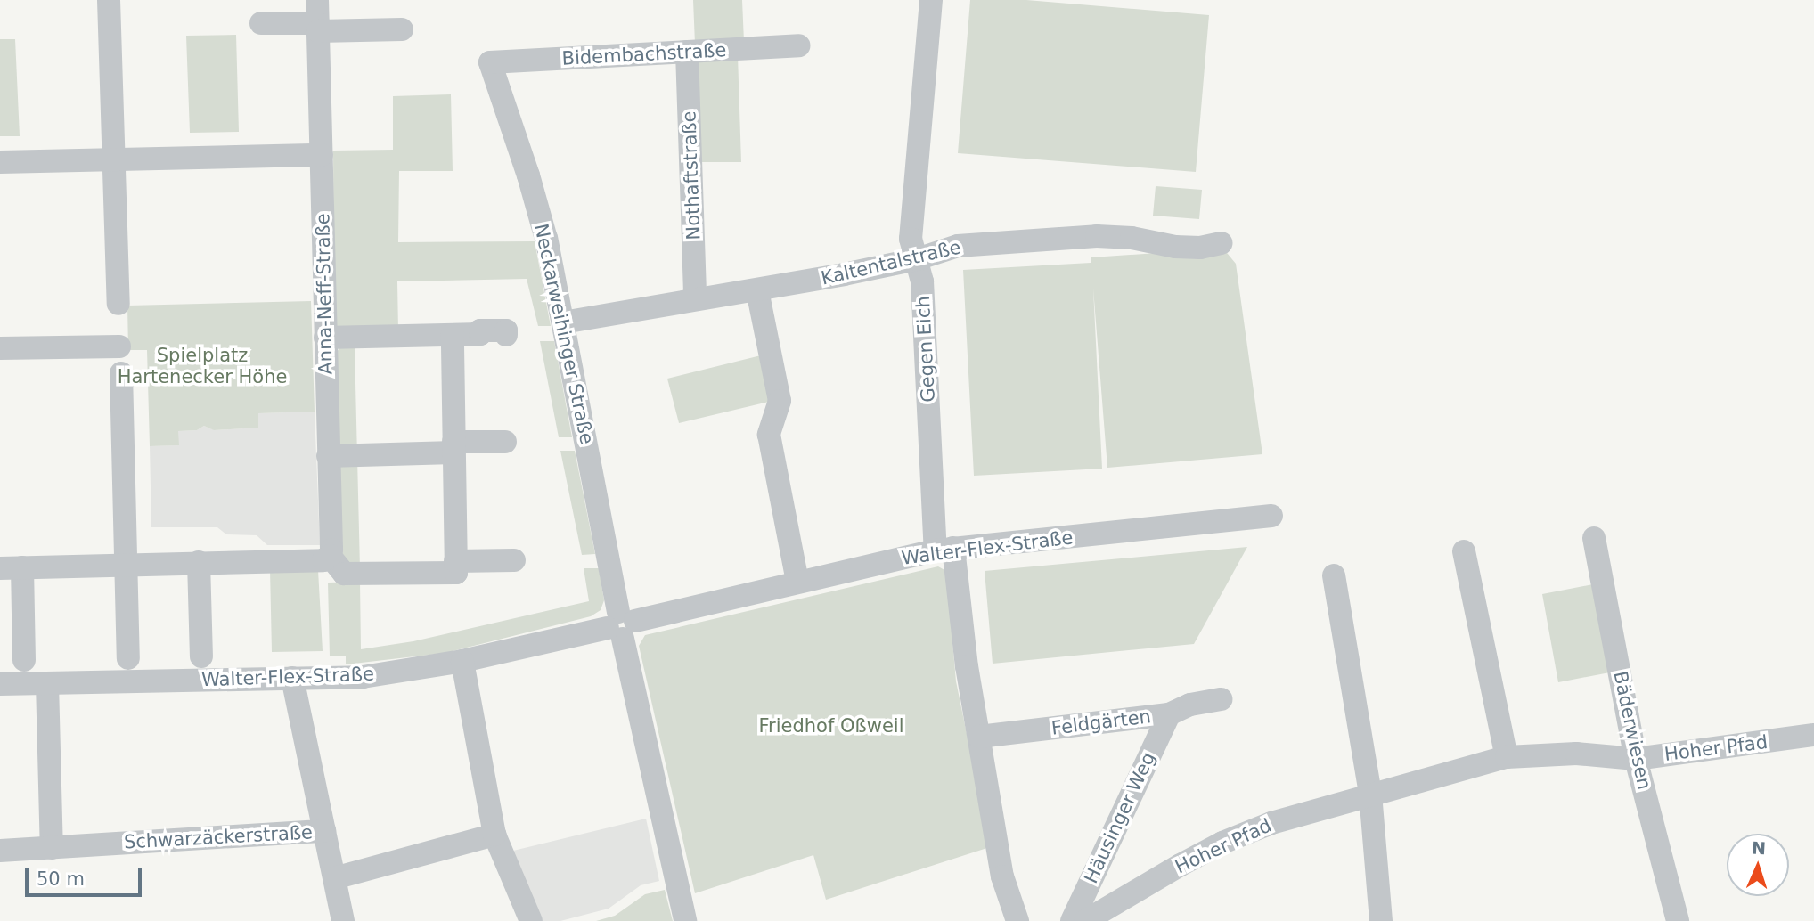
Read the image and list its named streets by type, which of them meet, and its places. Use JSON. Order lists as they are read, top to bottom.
{
  "streets": {
    "street": [
      "Bidembachstraße",
      "Nothaftstraße",
      "Kaltentalstraße",
      "Anna-Neff-Straße",
      "Neckarweihinger Straße",
      "Gegen Eich",
      "Walter-Flex-Straße",
      "Feldgärten",
      "Bäderwiesen",
      "Hoher Pfad",
      "Häusinger Weg",
      "Schwarzäckerstraße"
    ]
  },
  "crossings": [
    ["Bidembachstraße", "Nothaftstraße"],
    ["Bidembachstraße", "Neckarweihinger Straße"],
    ["Nothaftstraße", "Kaltentalstraße"],
    ["Kaltentalstraße", "Neckarweihinger Straße"],
    ["Kaltentalstraße", "Gegen Eich"],
    ["Neckarweihinger Straße", "Walter-Flex-Straße"],
    ["Gegen Eich", "Walter-Flex-Straße"],
    ["Gegen Eich", "Feldgärten"],
    ["Feldgärten", "Häusinger Weg"],
    ["Bäderwiesen", "Hoher Pfad"]
  ],
  "parks": ["Spielplatz Hartenecker Höhe", "Friedhof Oßweil"],
  "scale_bar": "50 m",
  "north": "top"
}
